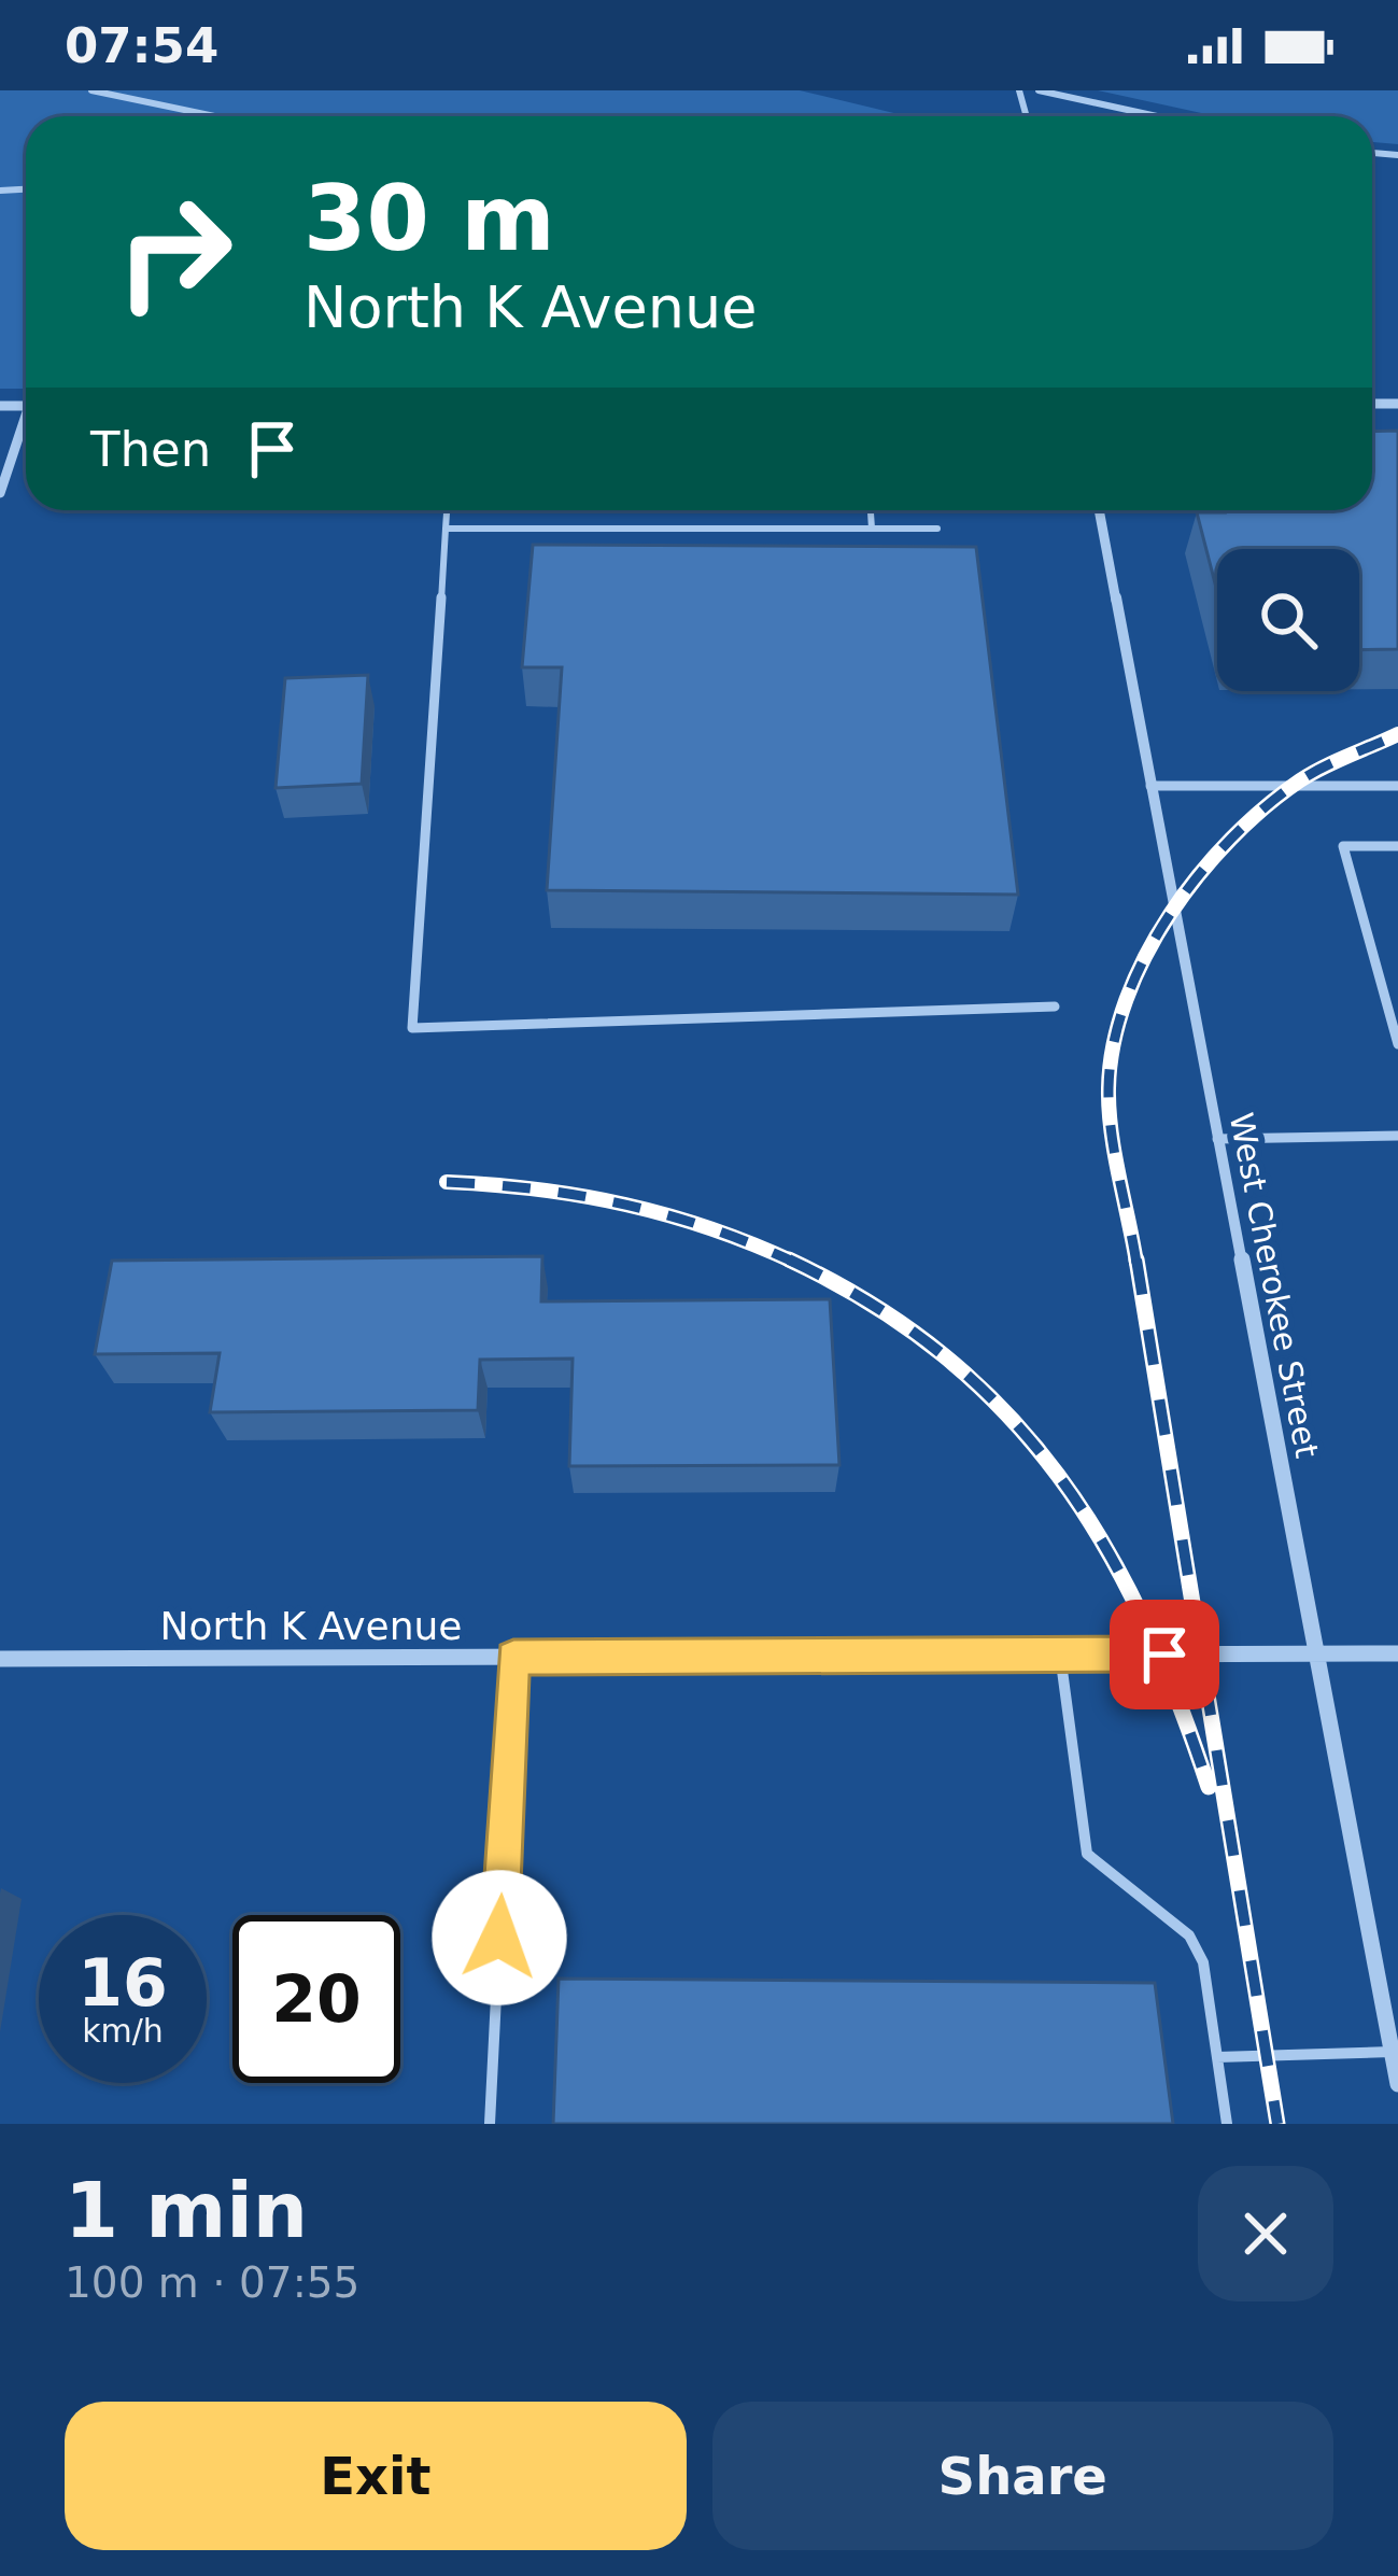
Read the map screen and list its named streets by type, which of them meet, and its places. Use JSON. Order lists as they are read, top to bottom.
{
  "streets": {
    "street": ["West Cherokee Street", "North K Avenue"]
  },
  "crossings": [
    ["West Cherokee Street", "North K Avenue"]
  ],
  "page": {
    "status": "07:54",
    "turn": ["30 m", "North K Avenue"],
    "then": "Then",
    "speed": "16 km/h",
    "limit": "20",
    "heading": ["1 min", "100 m · 07:55"],
    "buttons": ["Exit", "Share"]
  }
}
